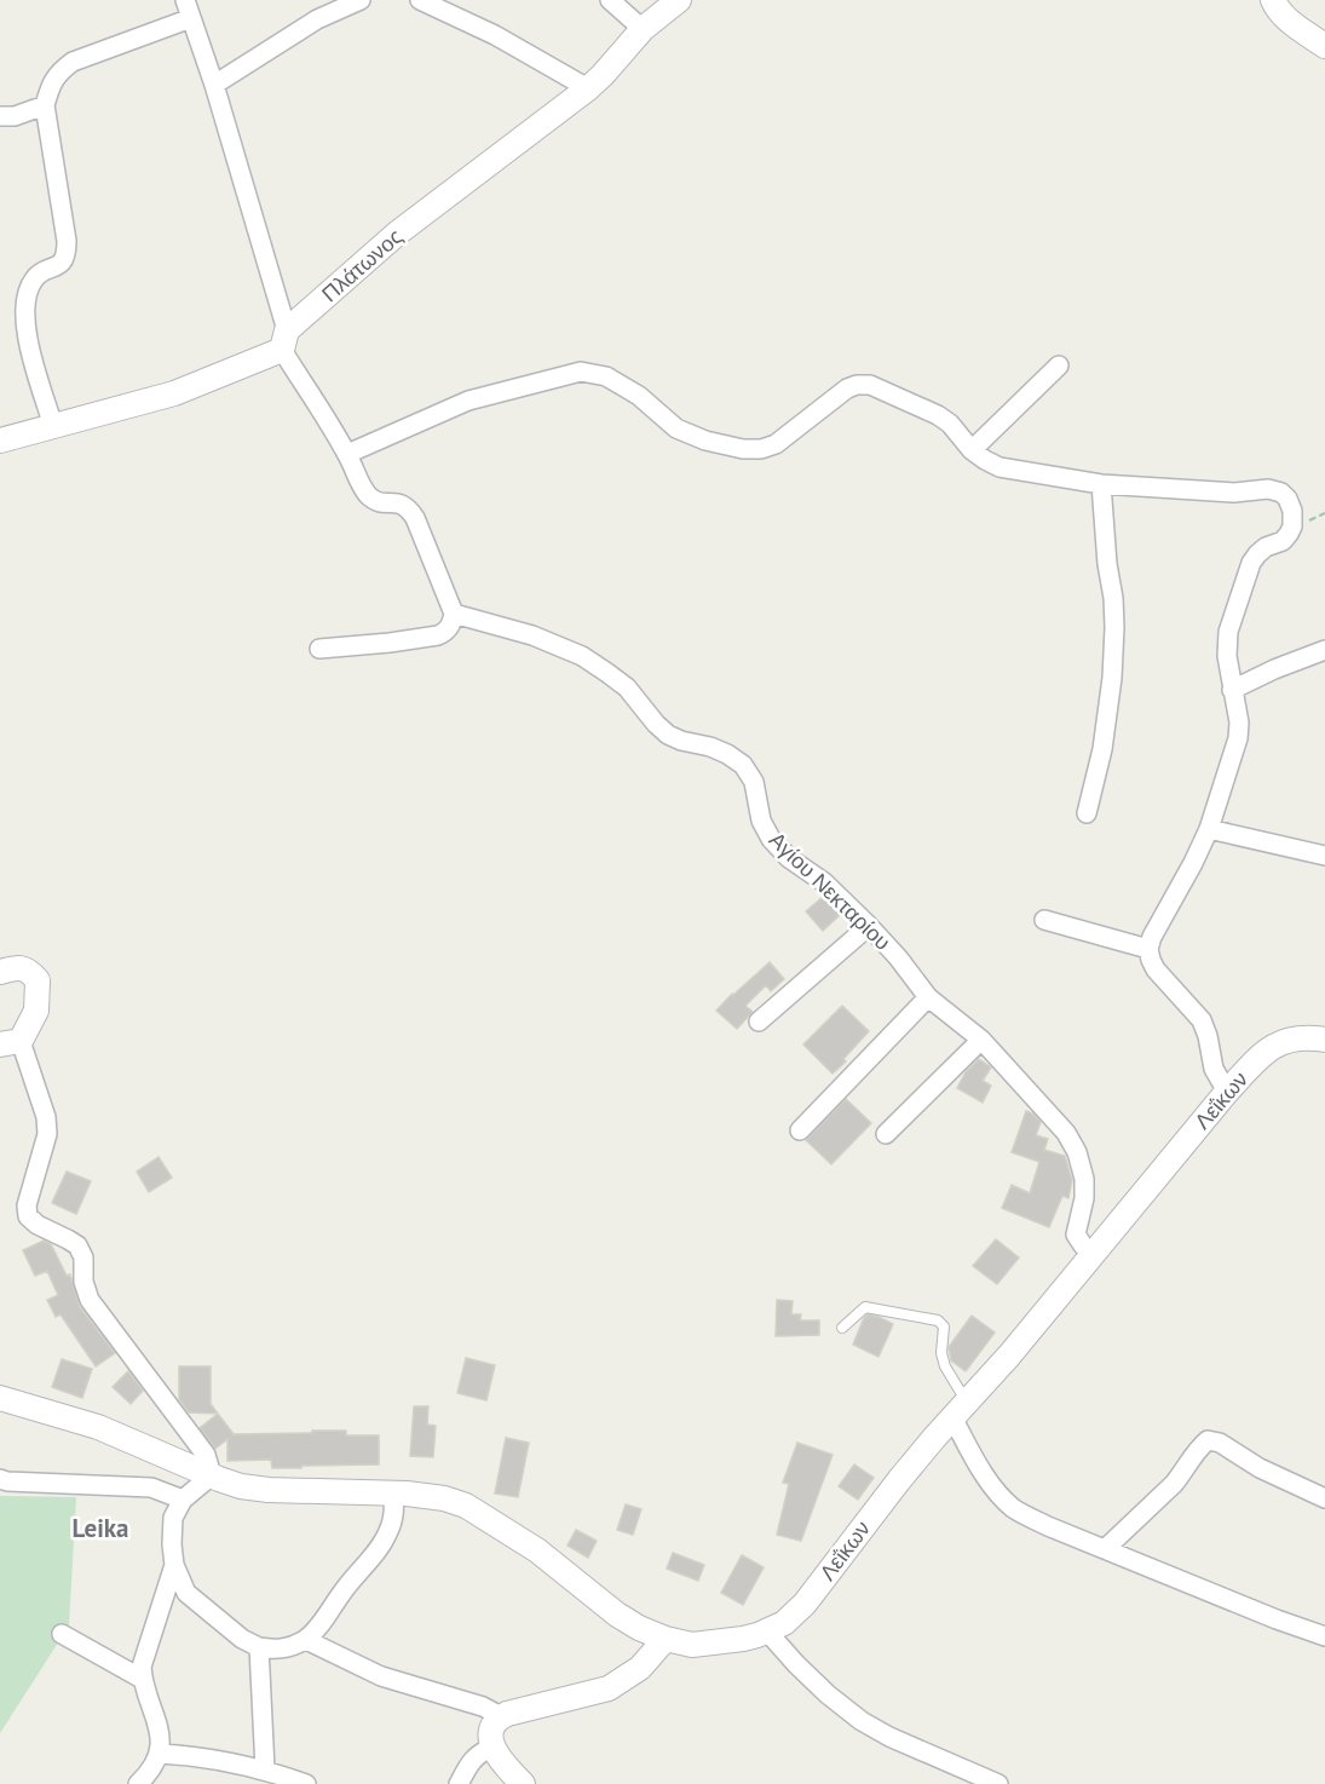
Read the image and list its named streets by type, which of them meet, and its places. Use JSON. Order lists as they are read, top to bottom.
{
  "streets": {
    "street": ["Πλάτωνος", "Αγίου Νεκταρίου", "Λεΐκων"]
  },
  "crossings": [
    ["Αγίου Νεκταρίου", "Λεΐκων"]
  ],
  "districts": ["Leika"]
}
